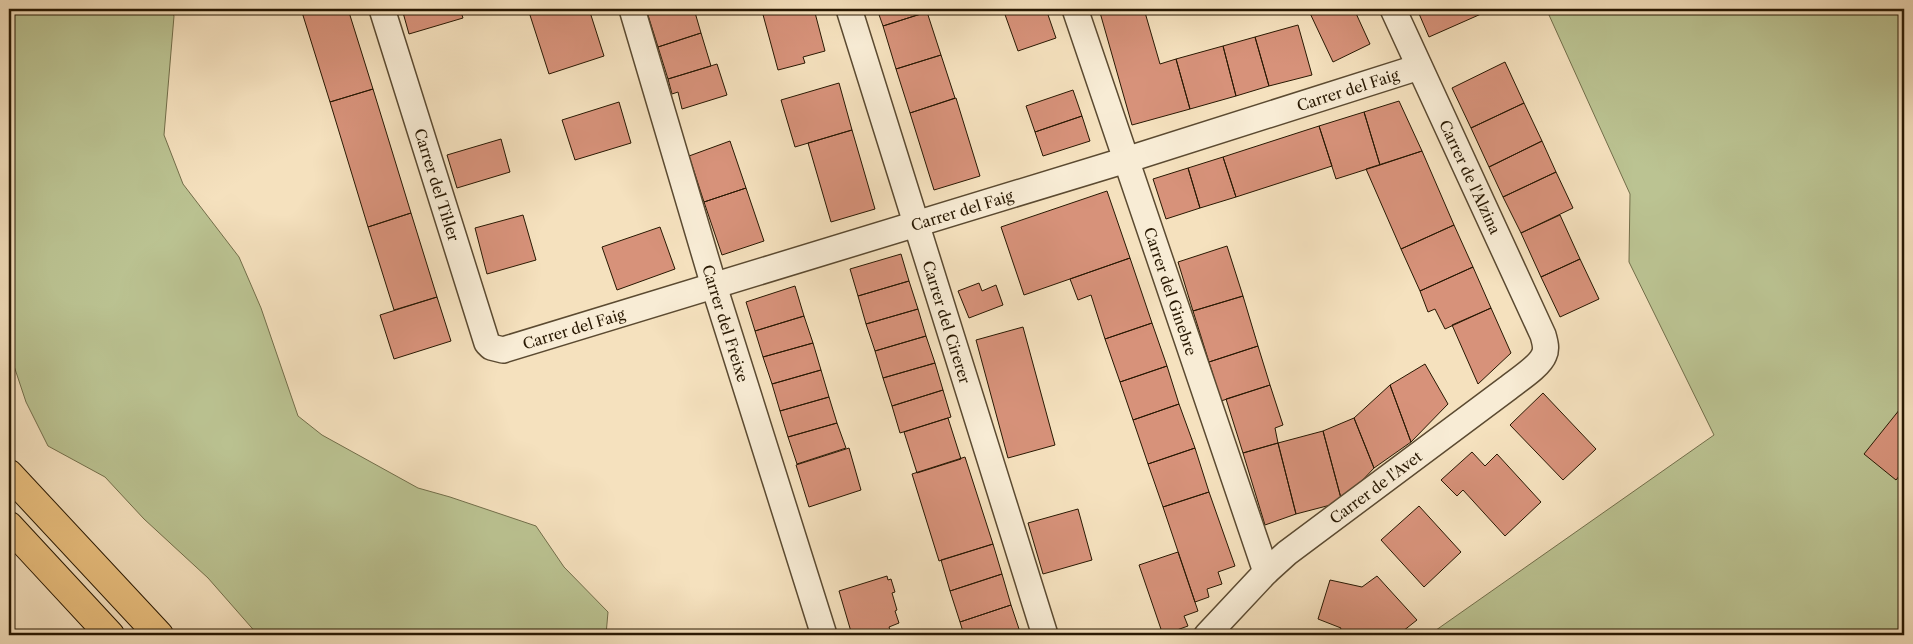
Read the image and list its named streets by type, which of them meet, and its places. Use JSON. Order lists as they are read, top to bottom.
{
  "streets": {
    "street": [
      "Carrer del Faig",
      "Carrer de l'Alzina",
      "Carrer del Til·ler",
      "Carrer del Ginebre",
      "Carrer del Cirerer",
      "Carrer del Freixe",
      "Carrer de l'Avet"
    ]
  },
  "crossings": [
    ["Carrer del Faig", "Carrer de l'Alzina"],
    ["Carrer del Faig", "Carrer del Til·ler"],
    ["Carrer del Faig", "Carrer del Ginebre"],
    ["Carrer del Faig", "Carrer del Cirerer"],
    ["Carrer del Faig", "Carrer del Freixe"],
    ["Carrer de l'Alzina", "Carrer de l'Avet"],
    ["Carrer del Ginebre", "Carrer de l'Avet"]
  ]
}
